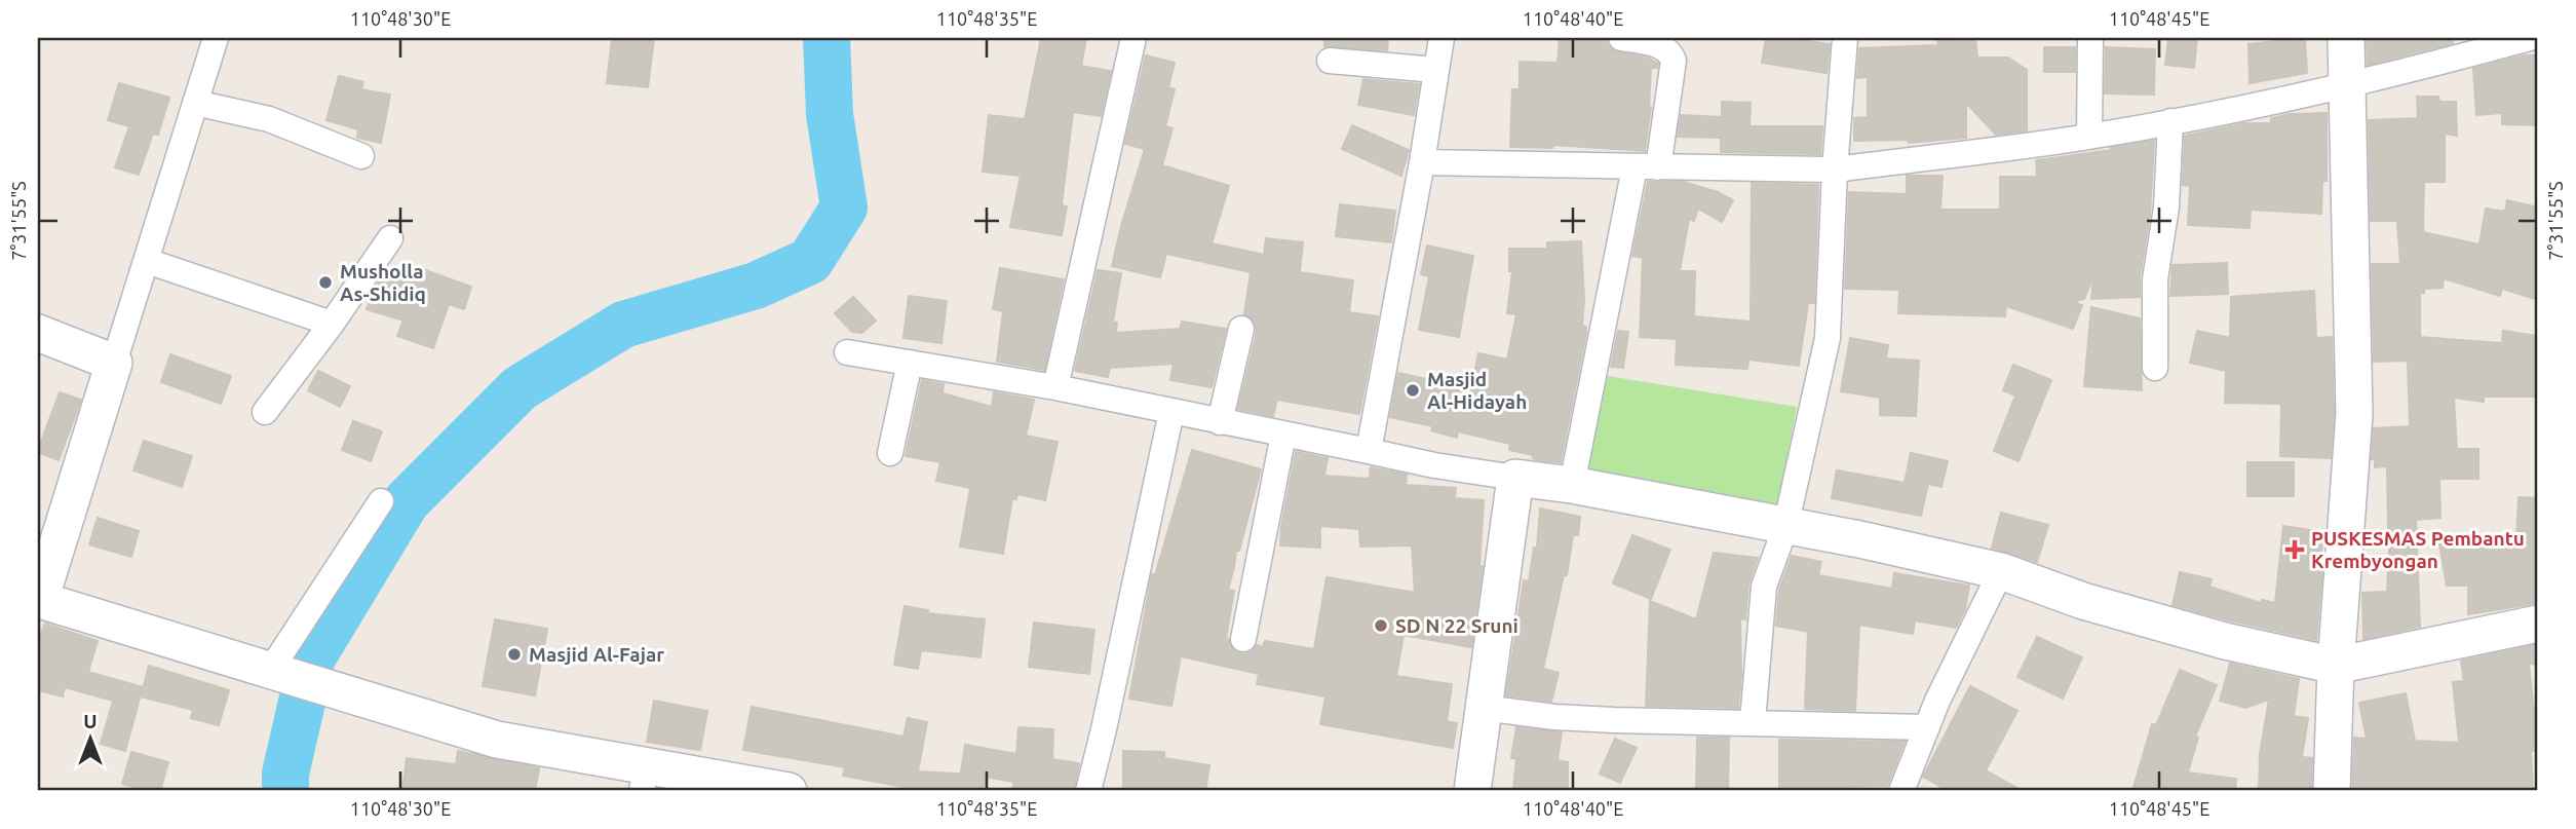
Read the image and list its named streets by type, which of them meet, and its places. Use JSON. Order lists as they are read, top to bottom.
{
  "places": {
    "other": [
      "Musholla As-Shidiq",
      "Masjid Al-Hidayah",
      "SD N 22 Sruni",
      "Masjid Al-Fajar"
    ],
    "health": ["PUSKESMAS Pembantu Krembyongan"]
  },
  "north": "top",
  "coordinates": [
    "110°48'30\"E",
    "110°48'35\"E",
    "110°48'40\"E",
    "110°48'45\"E",
    "7°31'55\"S"
  ]
}
